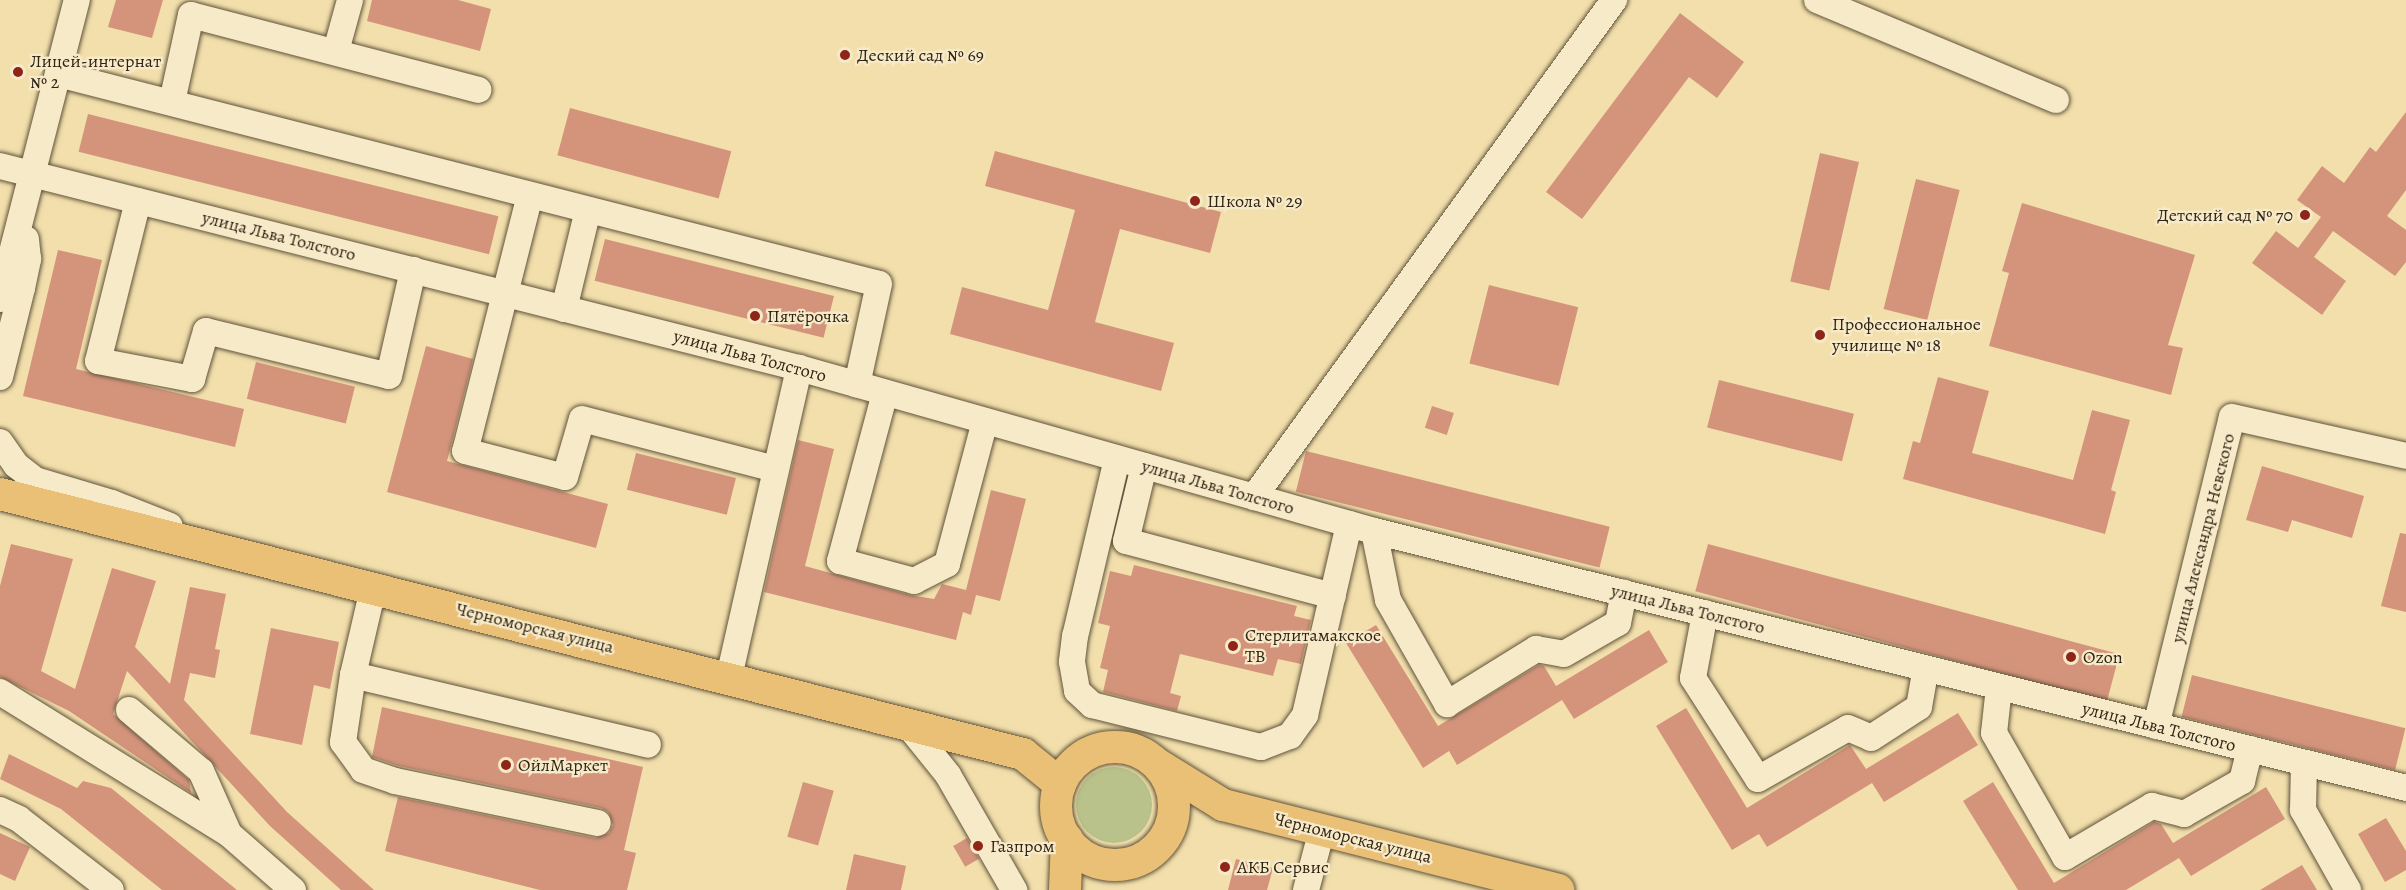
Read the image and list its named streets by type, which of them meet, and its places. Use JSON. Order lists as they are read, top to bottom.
{
  "streets": {
    "main road": ["Черноморская улица"],
    "street": ["улица Льва Толстого", "улица Александра Невского"]
  },
  "crossings": [
    ["улица Льва Толстого", "улица Александра Невского"]
  ],
  "places": [
    "Деский сад № 69",
    "Лицей-интернат № 2",
    "Школа № 29",
    "Детский сад № 70",
    "Пятёрочка",
    "Профессиональное училище № 18",
    "Стерлитамакское ТВ",
    "Ozon",
    "ОйлМаркет",
    "Газпром",
    "АКБ Сервис"
  ]
}
